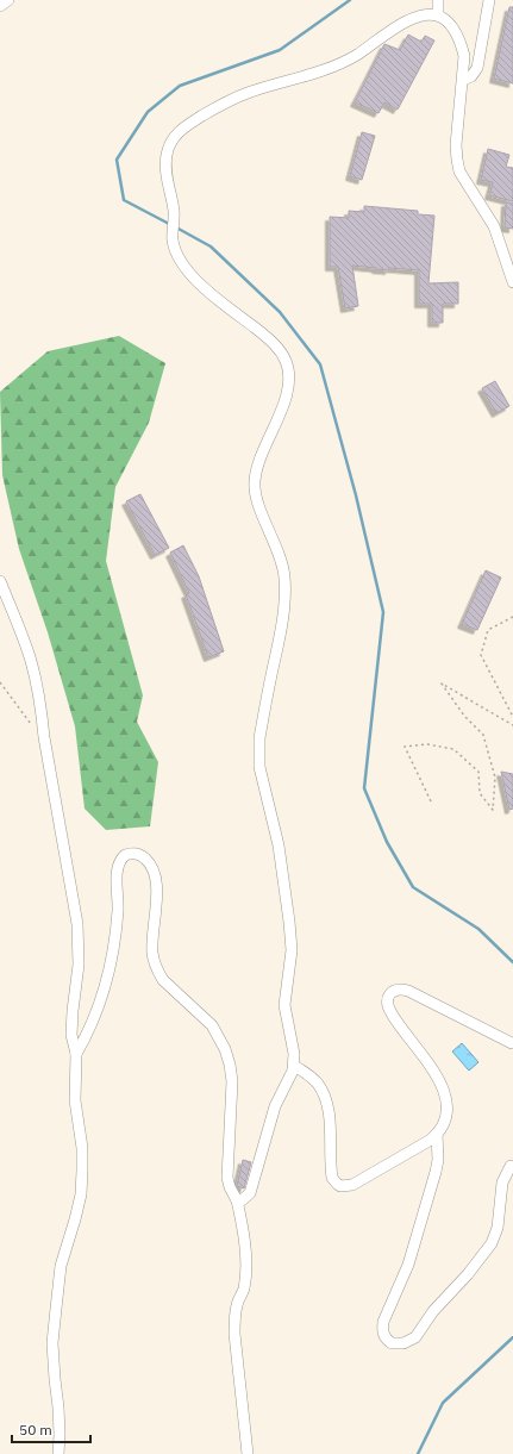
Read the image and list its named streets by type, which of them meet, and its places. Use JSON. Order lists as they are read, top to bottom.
{
  "scale_bar": "50 m"
}
